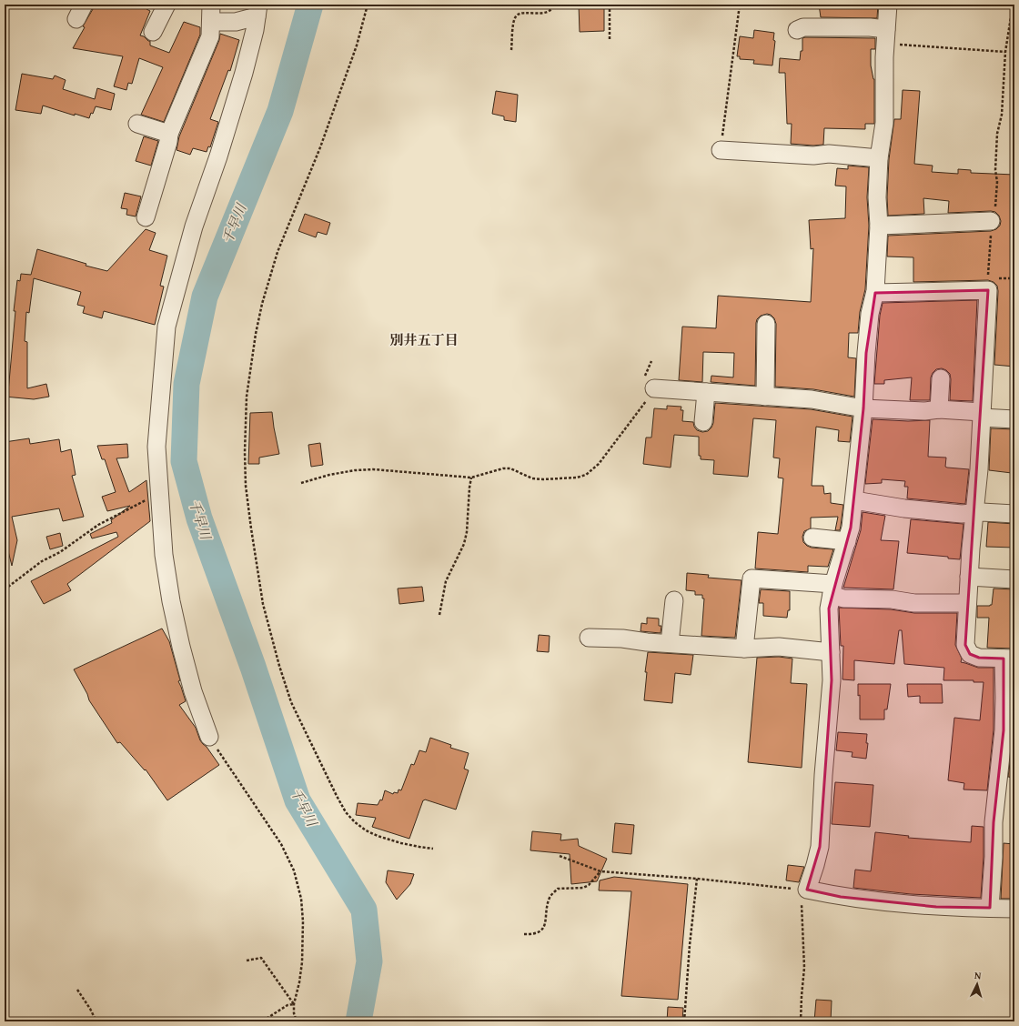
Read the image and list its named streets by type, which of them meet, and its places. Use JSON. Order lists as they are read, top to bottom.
{
  "districts": ["別井五丁目"],
  "water": ["千早川"],
  "north": "top"
}
